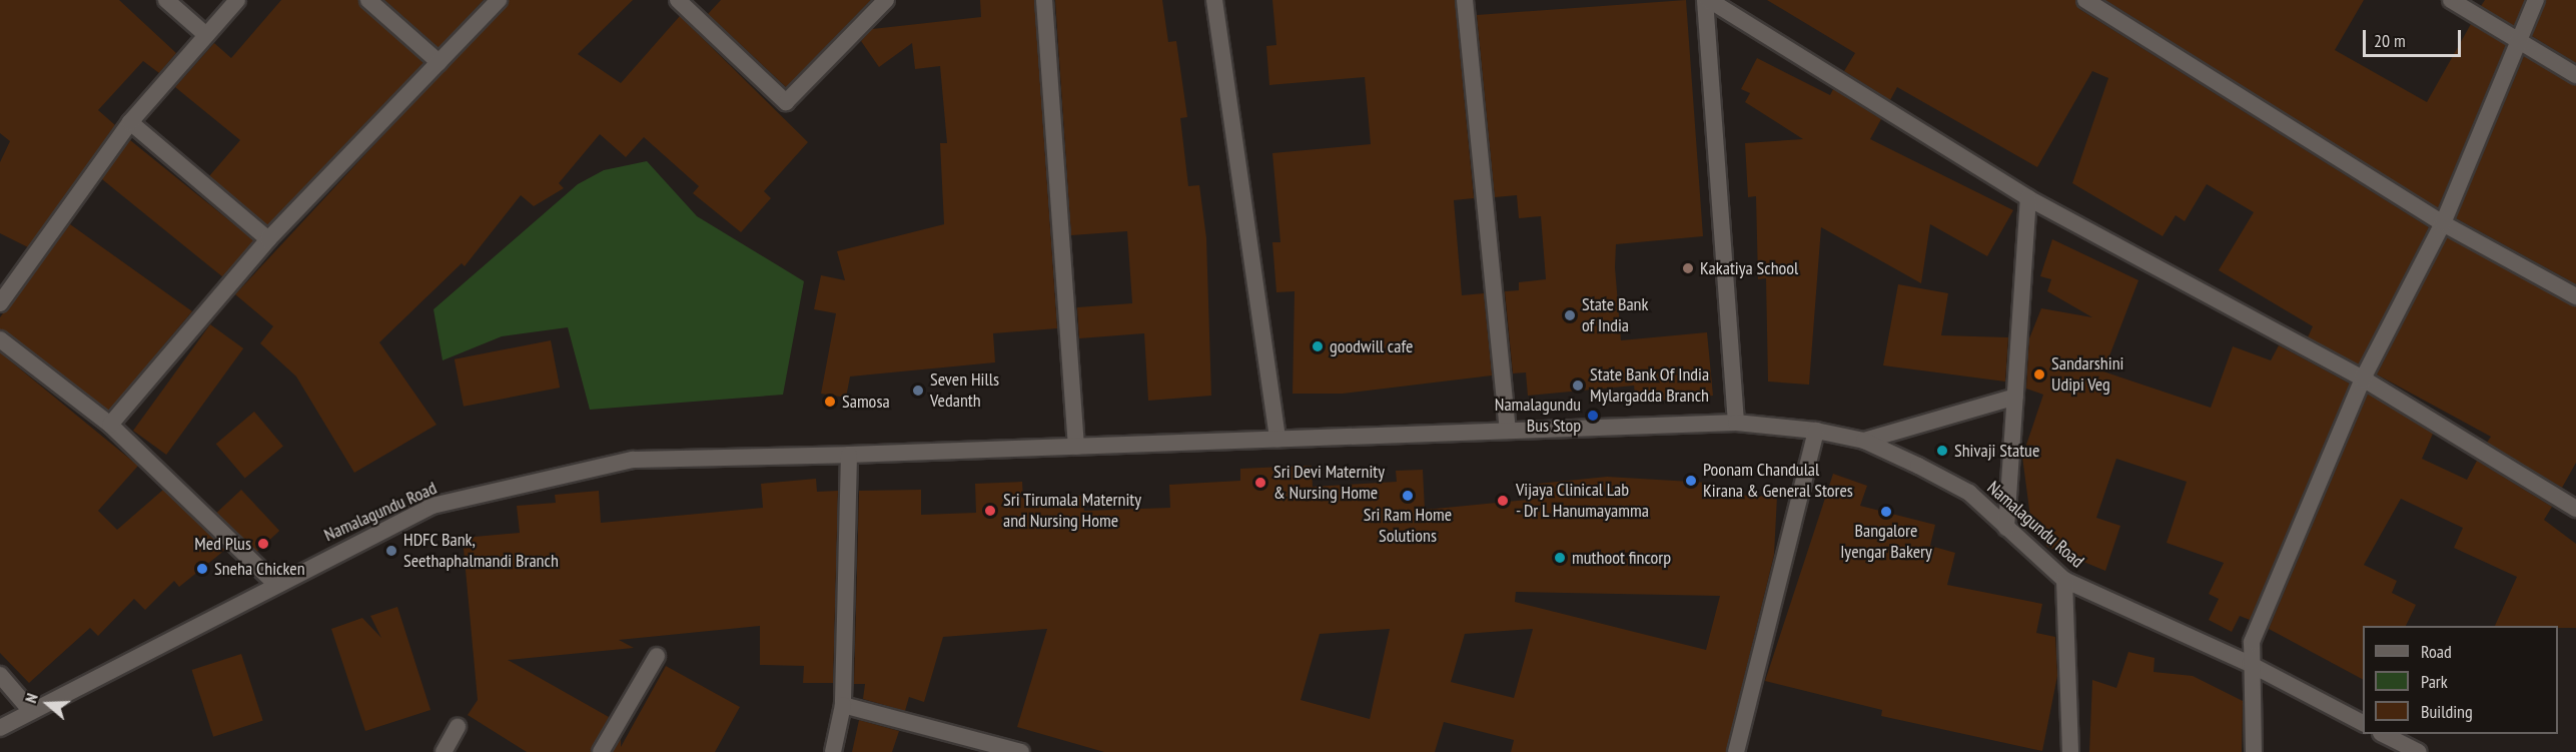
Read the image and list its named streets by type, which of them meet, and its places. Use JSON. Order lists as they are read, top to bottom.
{
  "streets": {
    "street": ["Namalagundu Road"]
  },
  "places": [
    "Kakatiya School",
    "State Bank of India",
    "goodwill cafe",
    "Sandarshini Udipi Veg",
    "State Bank Of India Mylargadda Branch",
    "Seven Hills Vedanth",
    "Samosa",
    "Namalagundu Bus Stop",
    "Shivaji Statue",
    "Poonam Chandulal Kirana & General Stores",
    "Sri Devi Maternity & Nursing Home",
    "Sri Ram Home Solutions",
    "Vijaya Clinical Lab - Dr L Hanumayamma",
    "Sri Tirumala Maternity and Nursing Home",
    "Bangalore Iyengar Bakery",
    "Med Plus",
    "HDFC Bank, Seethaphalmandi Branch",
    "muthoot fincorp",
    "Sneha Chicken"
  ],
  "legend": ["Road", "Park", "Building"],
  "scale_bar": "20 m",
  "north": "left"
}
